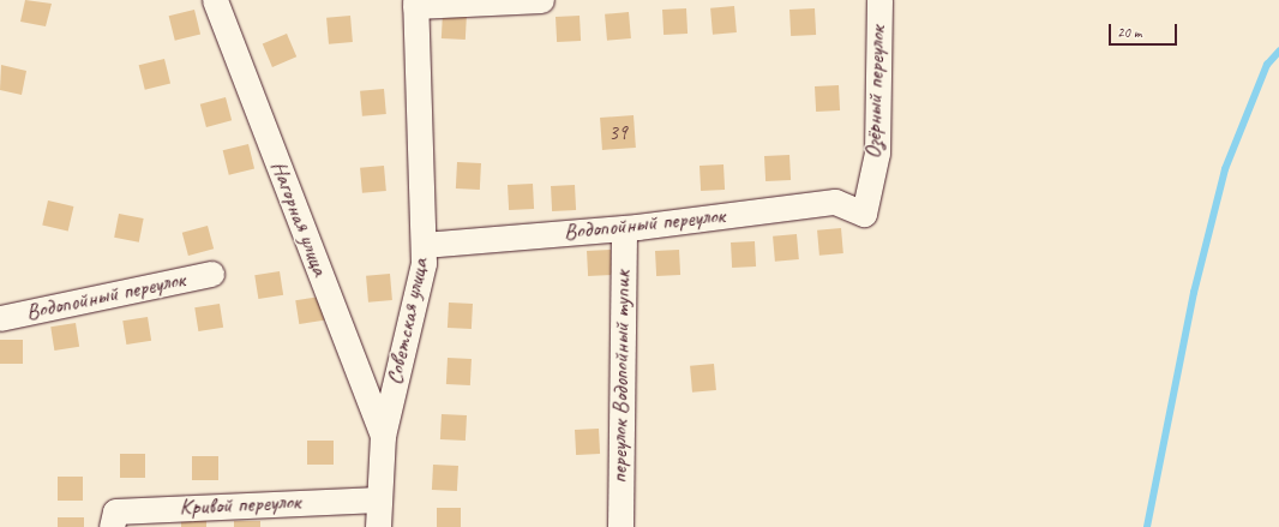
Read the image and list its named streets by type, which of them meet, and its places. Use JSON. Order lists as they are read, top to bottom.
{
  "streets": {
    "street": [
      "Озёрный переулок",
      "Нагорная улица",
      "Водопойный переулок",
      "Советская улица",
      "переулок Водопойный тупик",
      "Кривой переулок"
    ]
  },
  "crossings": [
    ["Озёрный переулок", "Водопойный переулок"],
    ["Нагорная улица", "Советская улица"],
    ["Водопойный переулок", "Советская улица"],
    ["Водопойный переулок", "переулок Водопойный тупик"],
    ["Советская улица", "Кривой переулок"]
  ],
  "house_numbers": ["39"],
  "scale_bar": "20 m"
}
